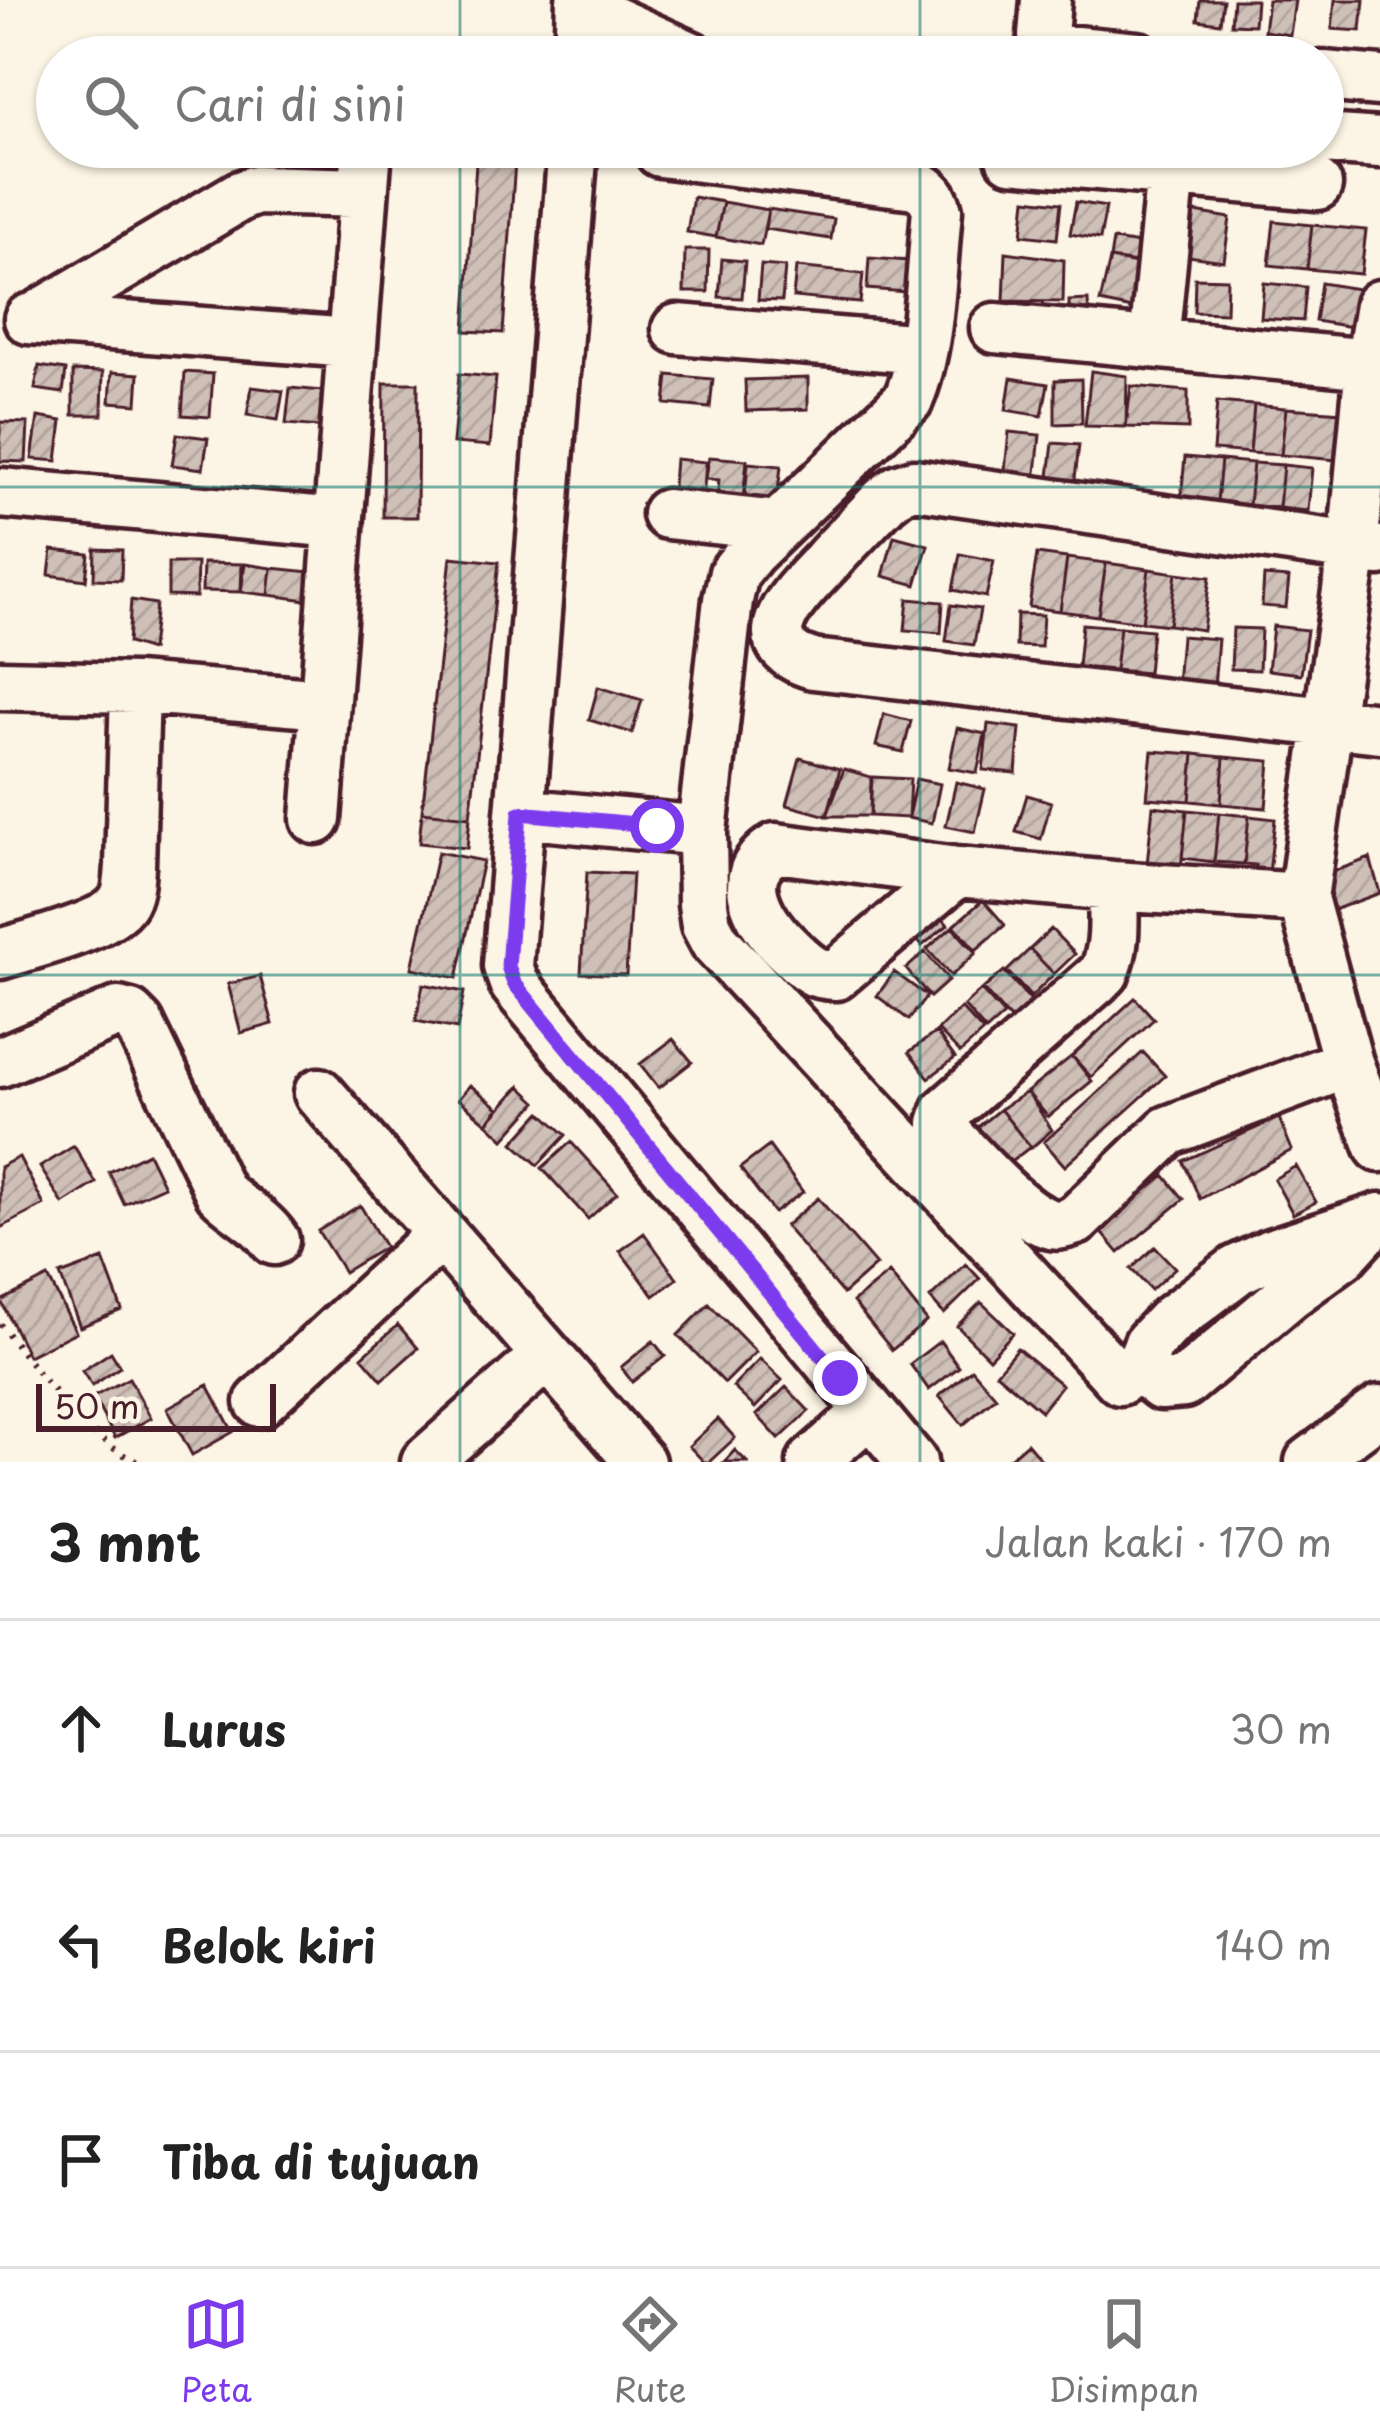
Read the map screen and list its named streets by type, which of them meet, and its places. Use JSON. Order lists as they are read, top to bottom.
{
  "scale_bar": "50 m",
  "page": {
    "search": "Cari di sini",
    "scale": "50 m",
    "heading": ["3 mnt", "Jalan kaki · 170 m"],
    "list": [
      ["Lurus", "30 m"],
      ["Belok kiri", "140 m"],
      "Tiba di tujuan"
    ],
    "nav": ["Peta", "Rute", "Disimpan"]
  }
}
